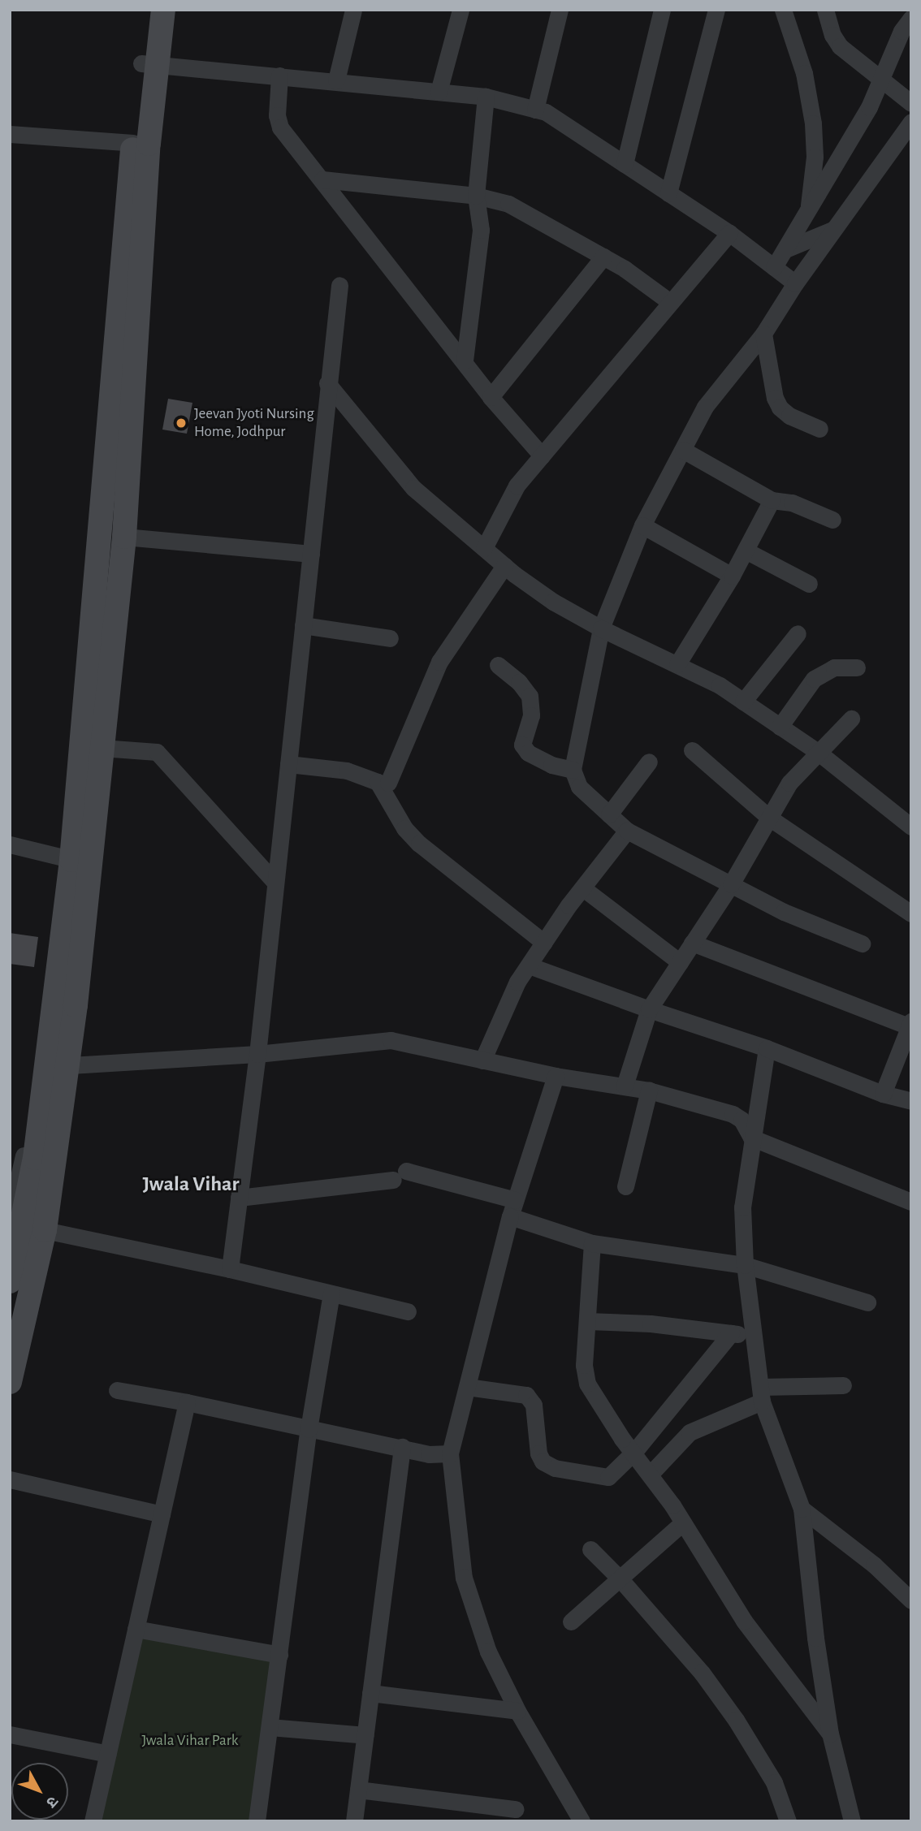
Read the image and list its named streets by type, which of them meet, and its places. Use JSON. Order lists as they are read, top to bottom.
{
  "districts": ["Jwala Vihar"],
  "parks": ["Jwala Vihar Park"],
  "places": ["Jeevan Jyoti Nursing Home, Jodhpur"],
  "north": "bottom right"
}
